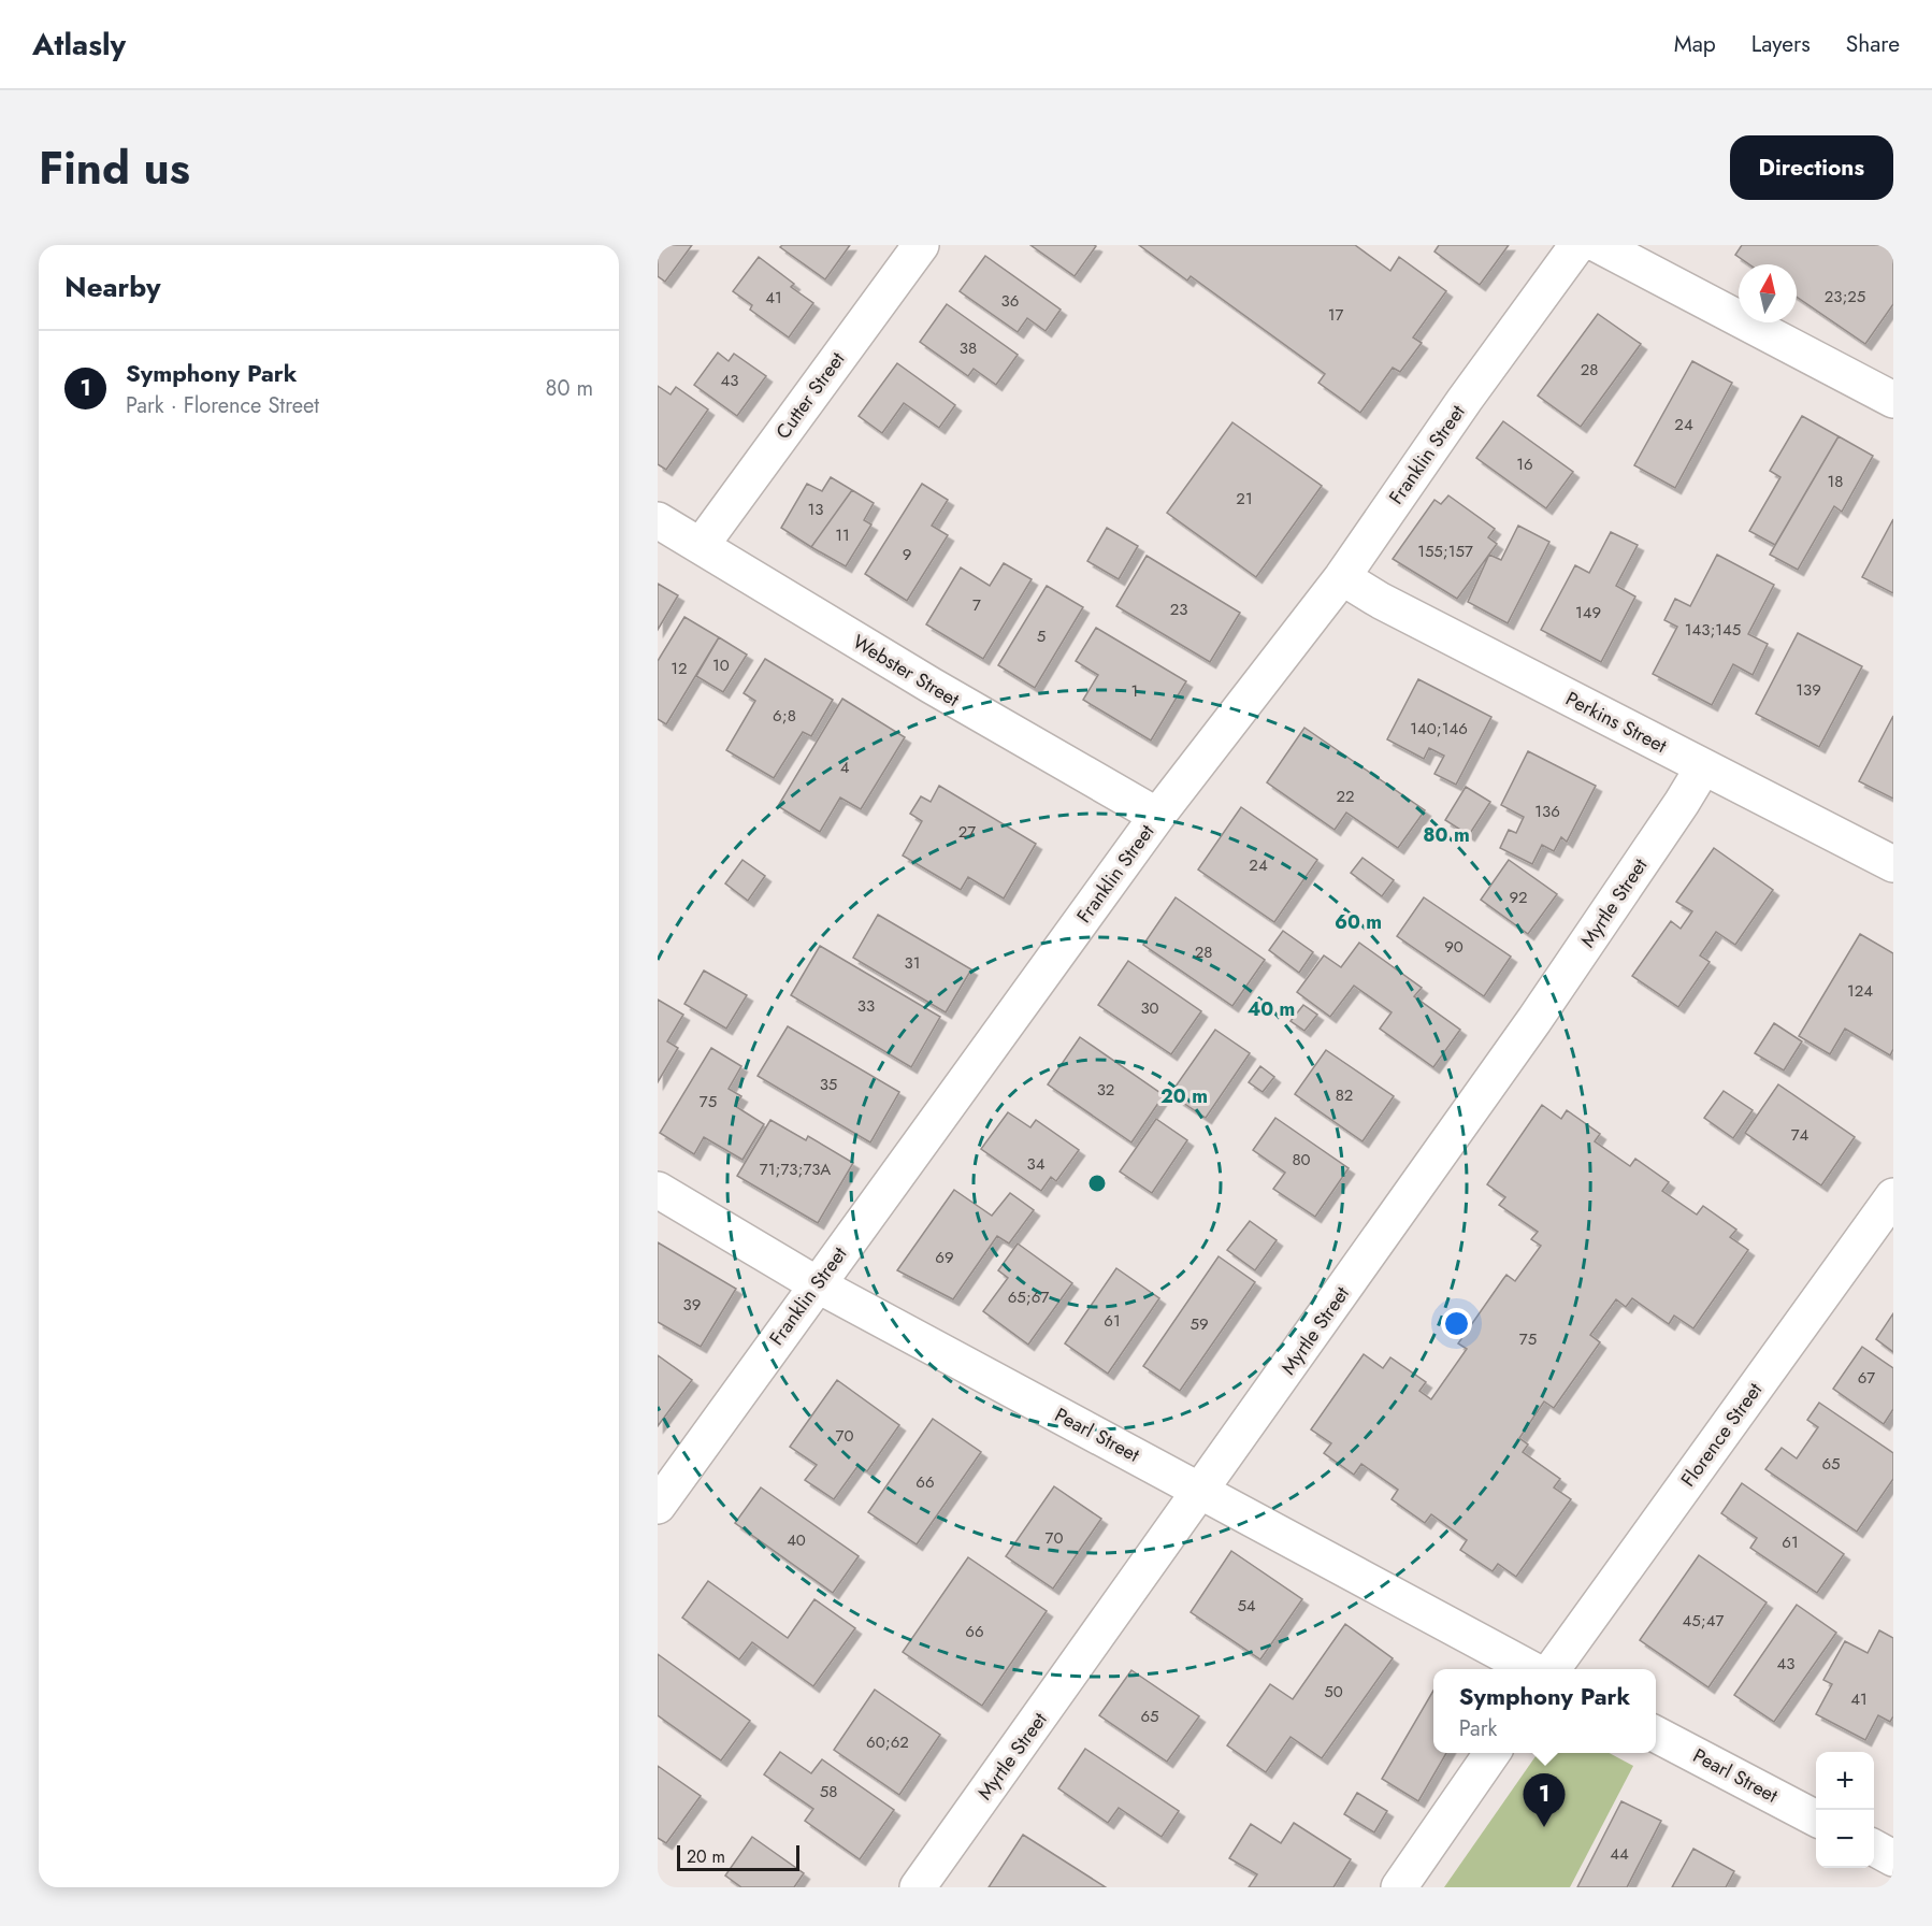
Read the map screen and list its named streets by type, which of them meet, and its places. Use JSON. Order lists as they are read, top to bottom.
{
  "streets": {
    "street": [
      "Cutter Street",
      "Franklin Street",
      "Webster Street",
      "Perkins Street",
      "Myrtle Street",
      "Pearl Street",
      "Florence Street"
    ]
  },
  "crossings": [
    ["Cutter Street", "Webster Street"],
    ["Franklin Street", "Webster Street"],
    ["Franklin Street", "Perkins Street"],
    ["Franklin Street", "Pearl Street"],
    ["Perkins Street", "Myrtle Street"],
    ["Myrtle Street", "Pearl Street"]
  ],
  "house_numbers": [
    "23;25",
    "41",
    "36",
    "17",
    "38",
    "28",
    "43",
    "24",
    "16",
    "18",
    "21",
    "13",
    "11",
    "155;157",
    "9",
    "7",
    "23",
    "149",
    "143;145",
    "5",
    "10",
    "12",
    "139",
    "1",
    "6;8",
    "140;146",
    "4",
    "22",
    "136",
    "27",
    "24",
    "92",
    "90",
    "28",
    "31",
    "124",
    "33",
    "30",
    "35",
    "32",
    "82",
    "75",
    "74",
    "80",
    "34",
    "71;73;73A",
    "69",
    "65;67",
    "39",
    "61",
    "59",
    "75",
    "67",
    "70",
    "65",
    "66",
    "70",
    "40",
    "61",
    "54",
    "45;47",
    "66",
    "43",
    "50",
    "41",
    "65",
    "60;62",
    "58",
    "44"
  ],
  "scale_bar": "20 m",
  "north": "top",
  "page": {
    "header": "Atlasly",
    "nav": ["Map", "Layers", "Share"],
    "title": "Find us",
    "buttons": "Directions",
    "heading": "Nearby",
    "list": [
      {
        "mark": "1",
        "name": "Symphony Park",
        "note": "Park · Florence Street",
        "value": "80 m"
      }
    ],
    "popup": ["Symphony Park", "Park"],
    "map_buttons": ["+", "−"],
    "pins": "1",
    "scale": "20 m"
  },
  "rings": [
    "80 m",
    "60 m",
    "40 m",
    "20 m"
  ]
}
